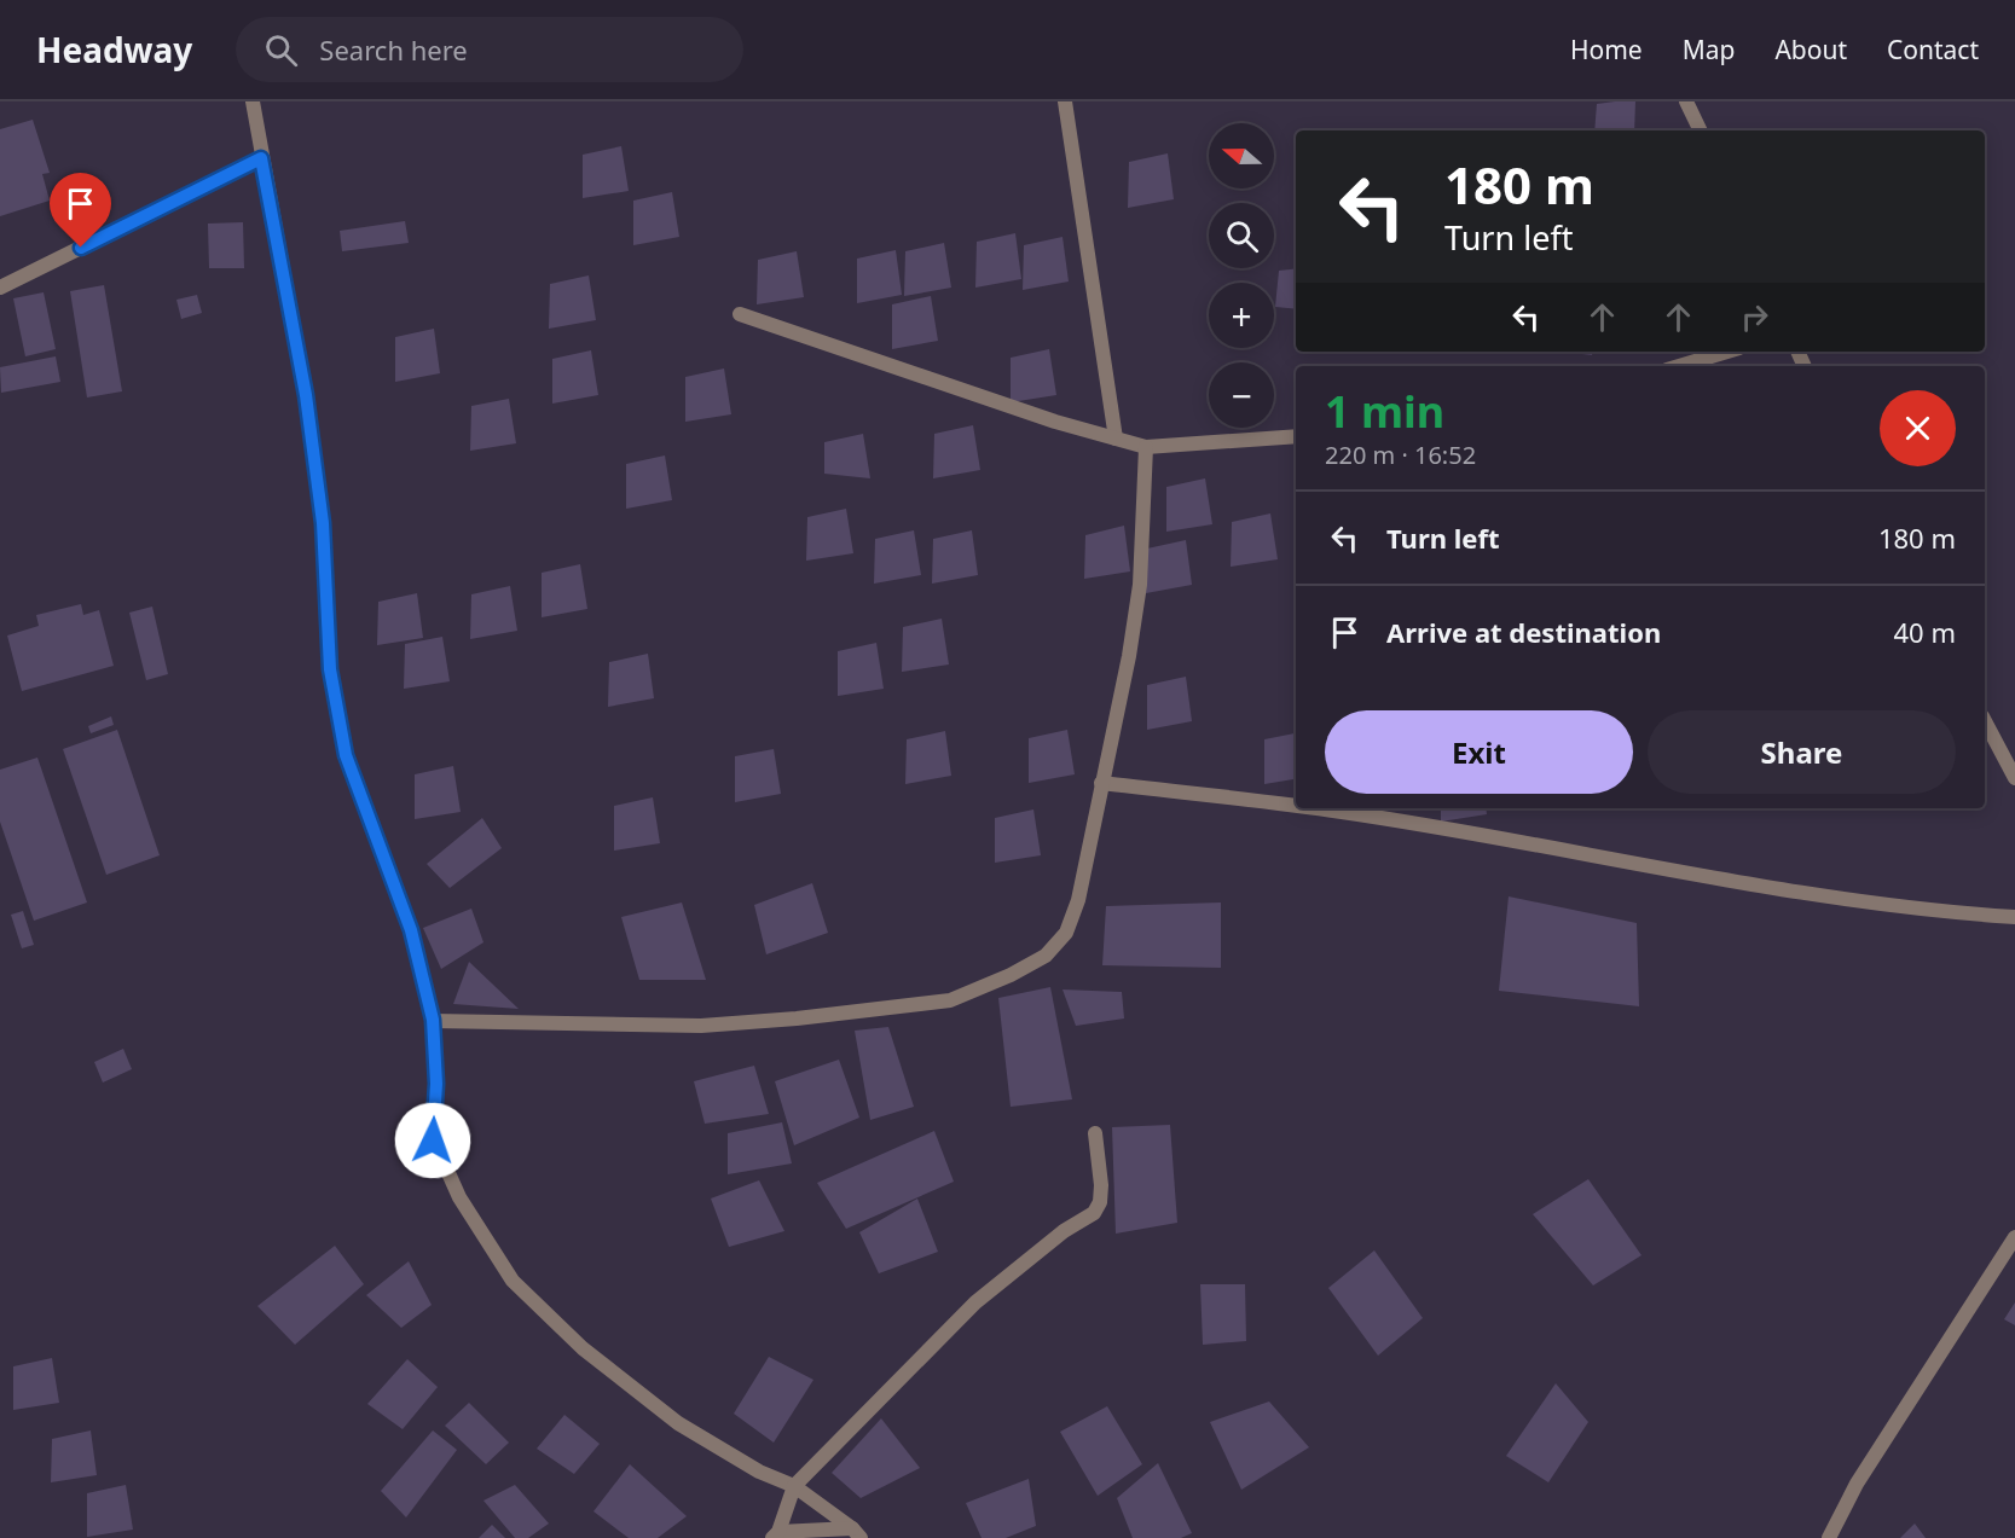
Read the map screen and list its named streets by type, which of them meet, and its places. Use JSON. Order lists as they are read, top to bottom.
{
  "north": "left",
  "page": {
    "header": "Headway",
    "search": "Search here",
    "nav": [
      "Home",
      "Map",
      "About",
      "Contact"
    ],
    "map_buttons": ["+", "−"],
    "turn": ["180 m", "Turn left"],
    "heading": ["1 min", "220 m · 16:52"],
    "list": [
      {
        "name": "Turn left",
        "value": "180 m"
      },
      {
        "name": "Arrive at destination",
        "value": "40 m"
      }
    ],
    "buttons": ["Exit", "Share"]
  }
}
